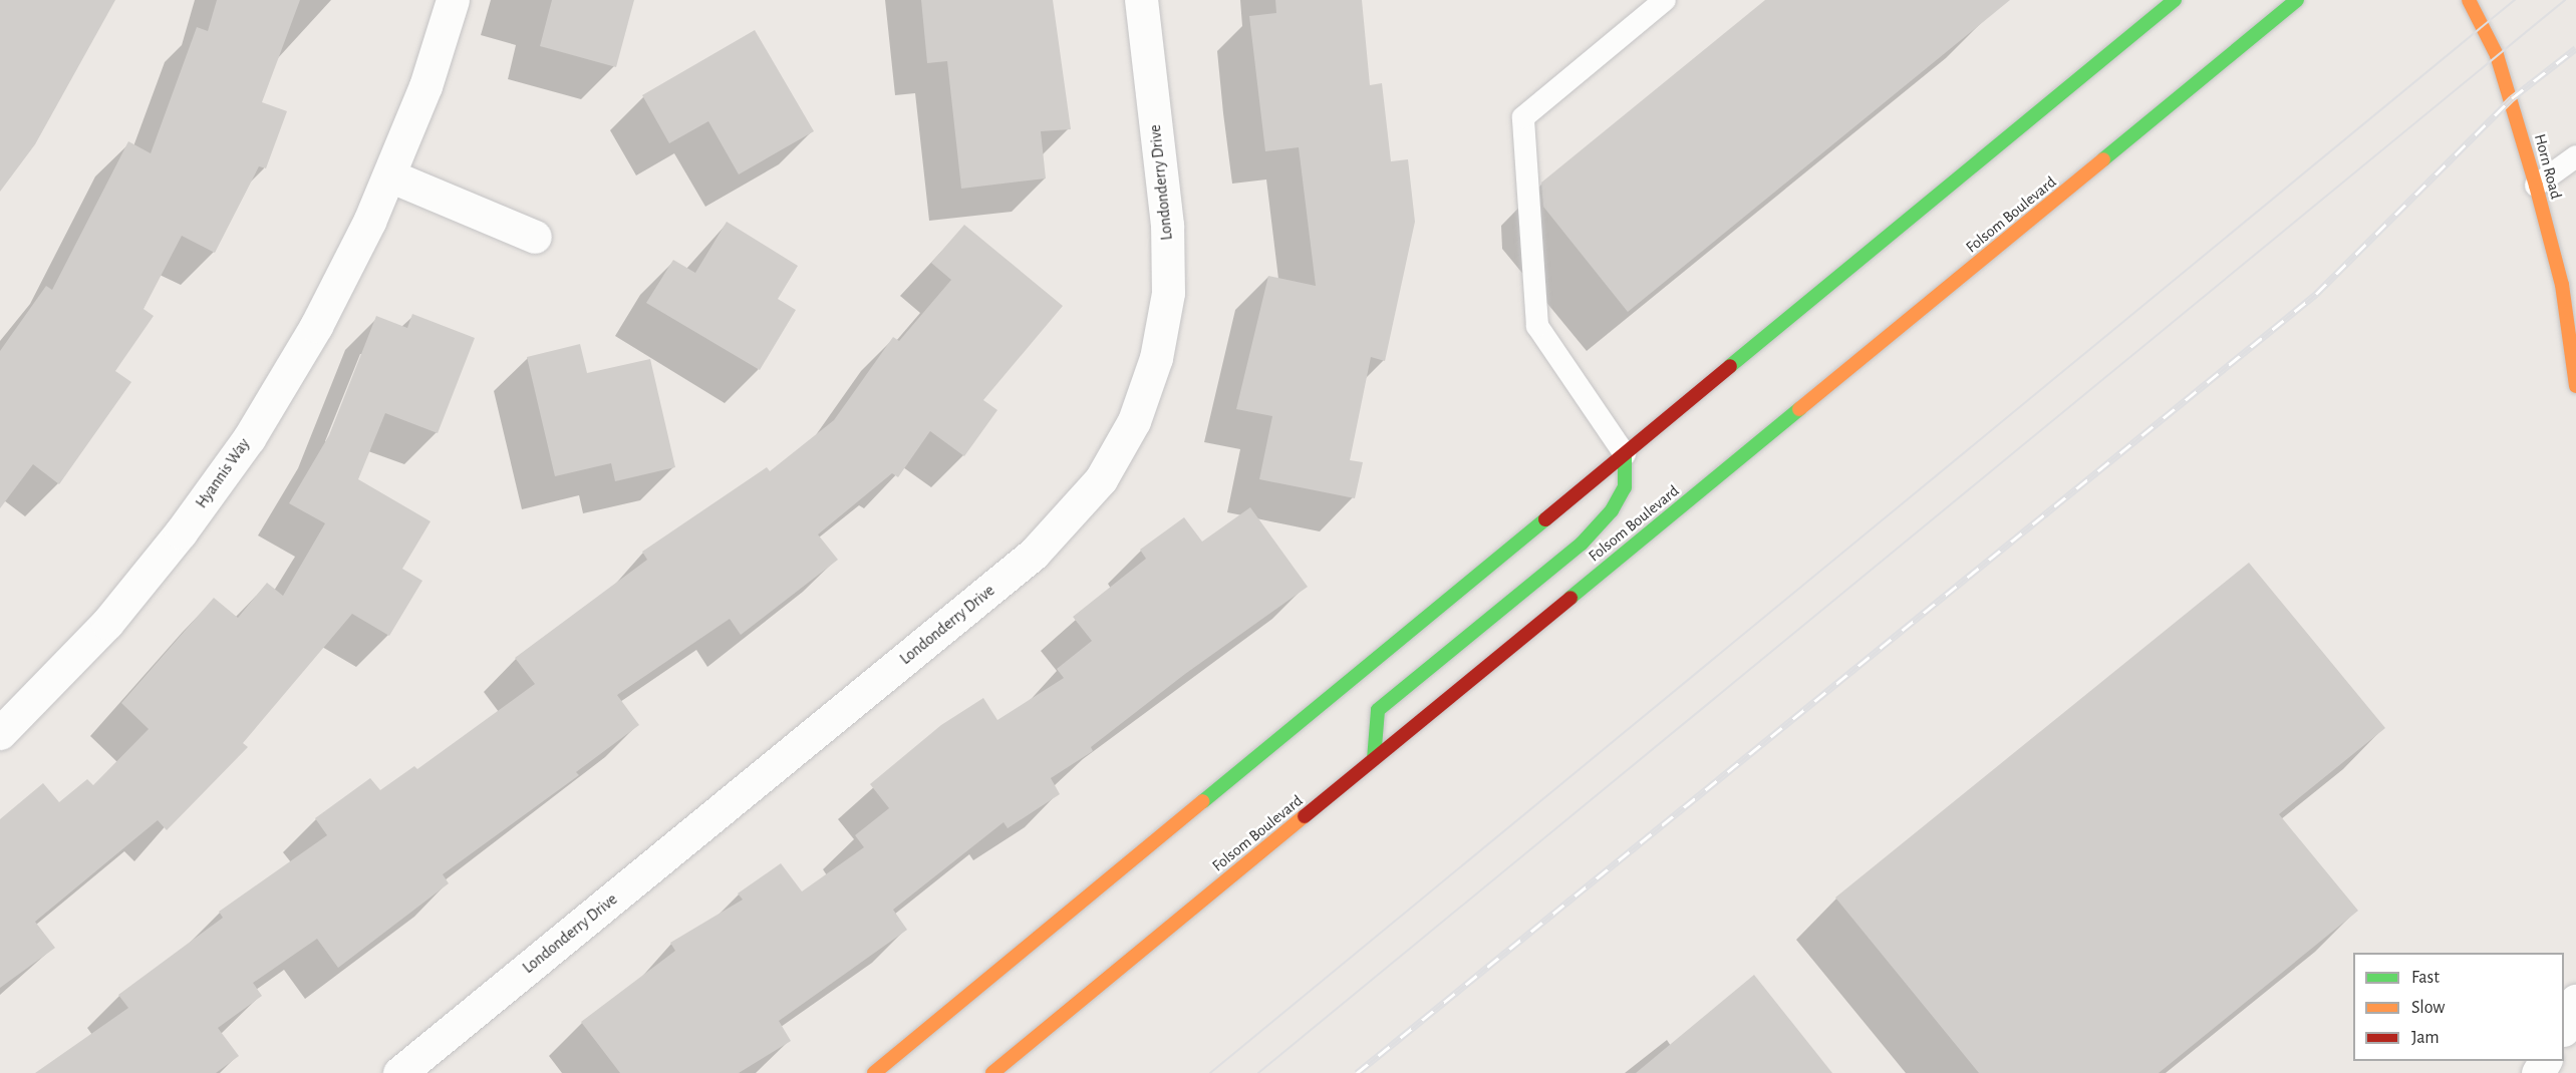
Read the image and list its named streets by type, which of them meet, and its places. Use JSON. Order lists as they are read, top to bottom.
{
  "streets": {
    "main road": ["Horn Road", "Folsom Boulevard"],
    "street": ["Londonderry Drive", "Hyannis Way"]
  },
  "legend": ["Fast", "Slow", "Jam"]
}
